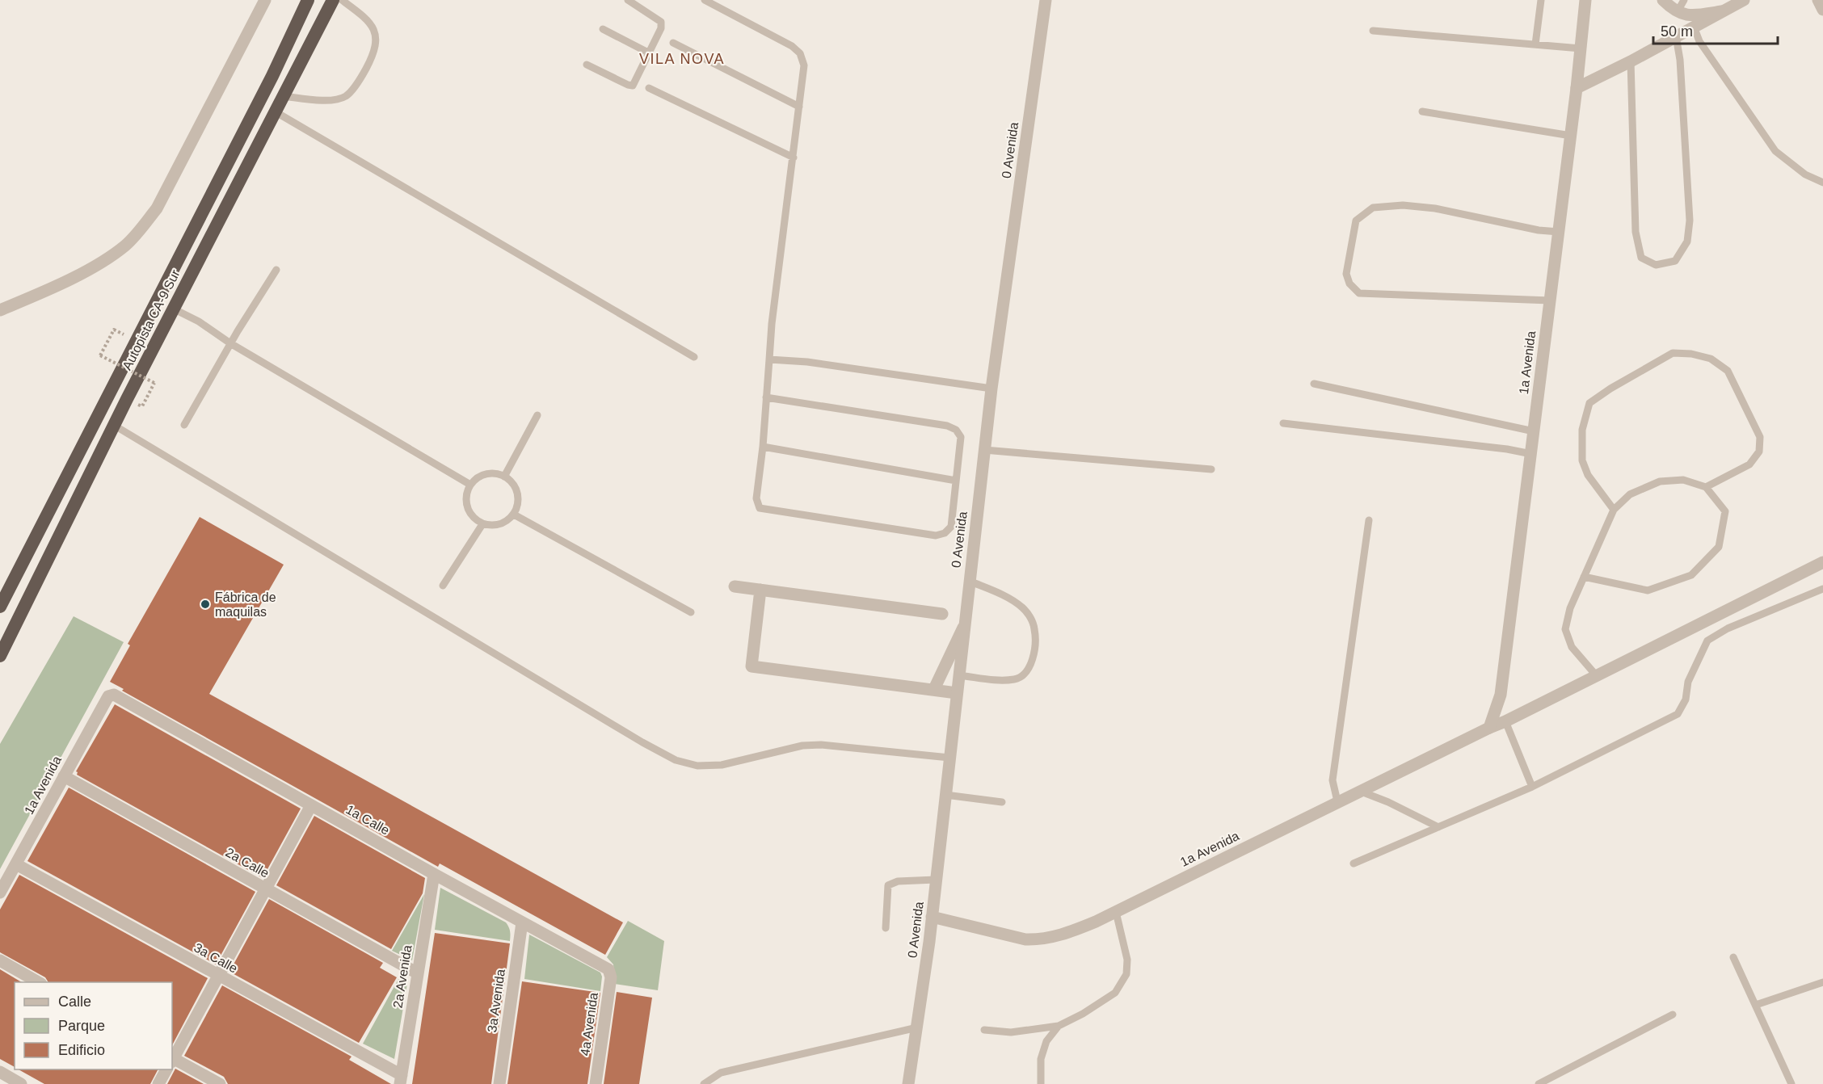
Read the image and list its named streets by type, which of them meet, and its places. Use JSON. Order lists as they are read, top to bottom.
{
  "streets": {
    "highway": ["Autopista CA-9 Sur"],
    "street": [
      "0 Avenida",
      "1a Avenida",
      "1a Calle",
      "2a Calle",
      "3a Calle",
      "2a Avenida",
      "3a Avenida",
      "4a Avenida"
    ]
  },
  "crossings": [
    ["0 Avenida", "1a Avenida"],
    ["1a Avenida", "1a Calle"],
    ["1a Avenida", "2a Calle"],
    ["1a Avenida", "3a Calle"],
    ["1a Calle", "2a Avenida"],
    ["1a Calle", "3a Avenida"],
    ["1a Calle", "4a Avenida"],
    ["2a Calle", "2a Avenida"],
    ["3a Calle", "2a Avenida"]
  ],
  "districts": ["VILA NOVA"],
  "places": ["Fábrica de maquilas"],
  "legend": ["Calle", "Parque", "Edificio"],
  "scale_bar": "50 m"
}
